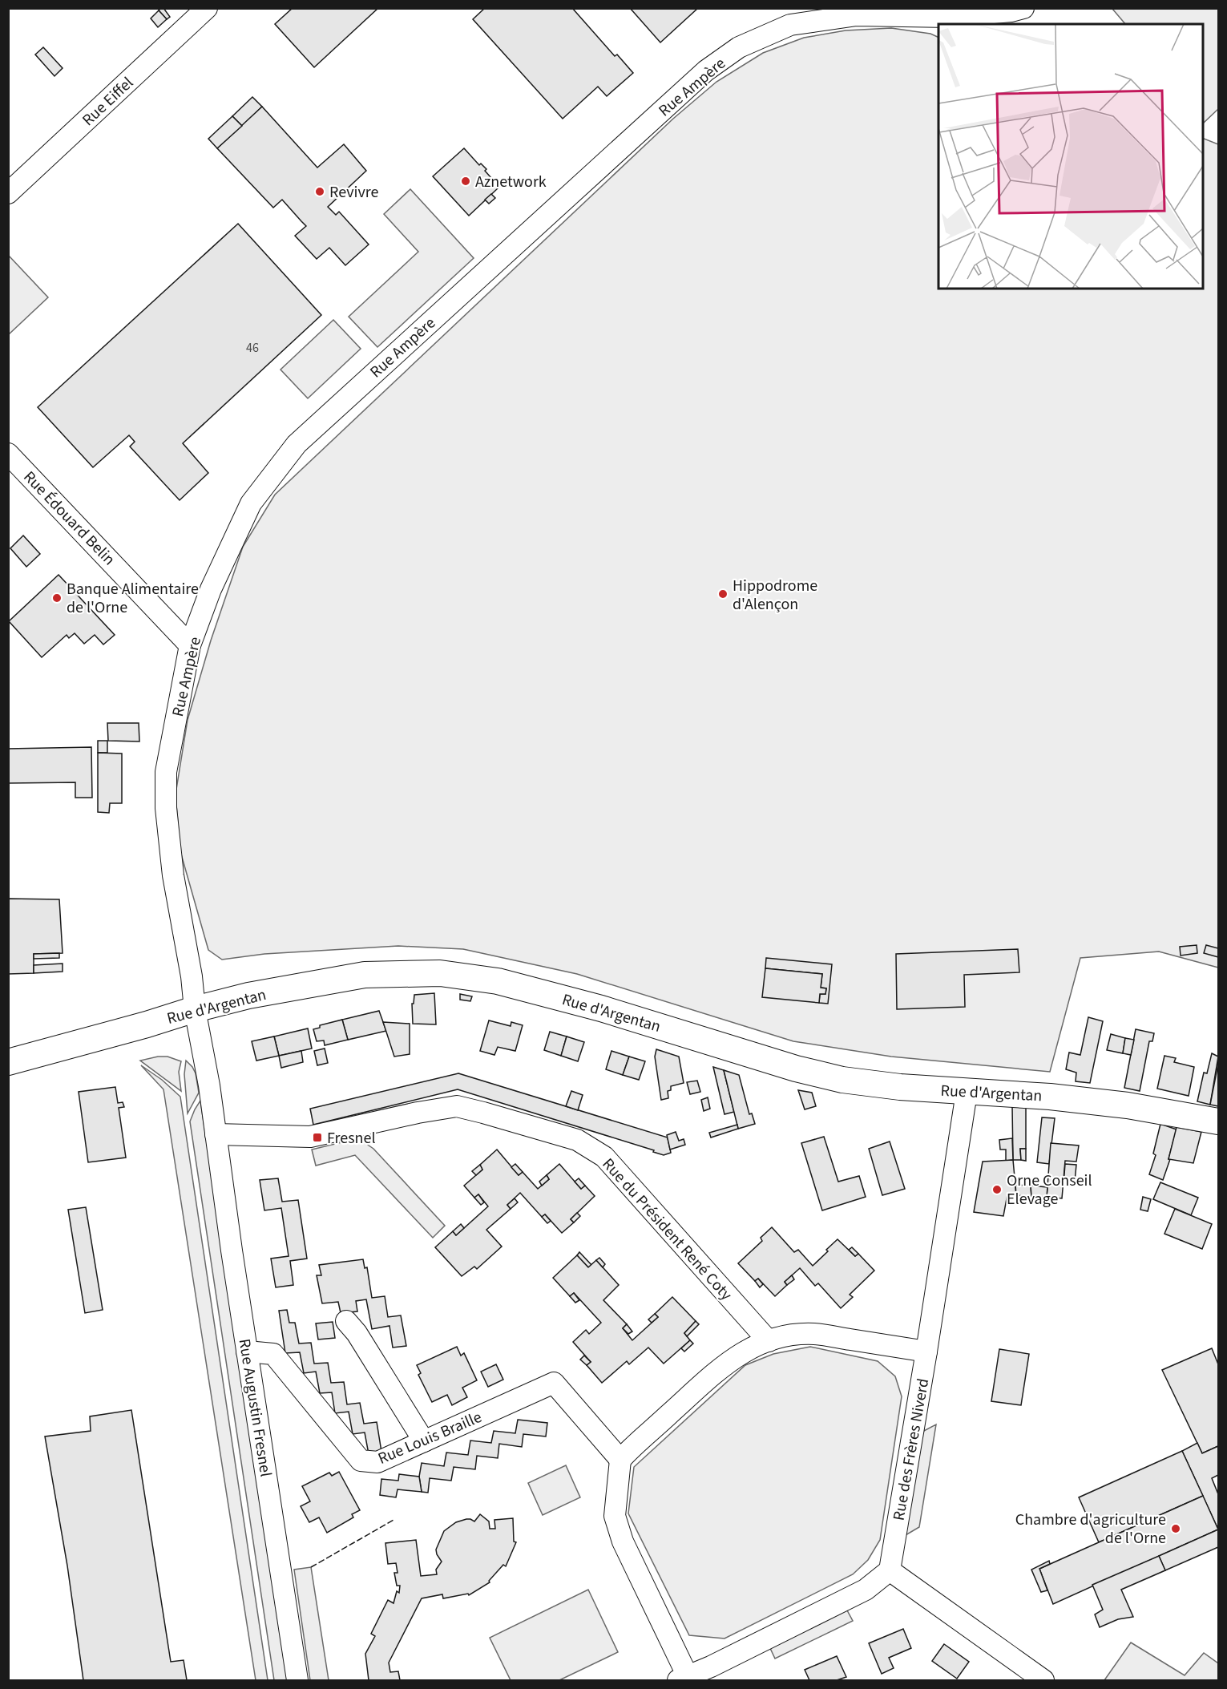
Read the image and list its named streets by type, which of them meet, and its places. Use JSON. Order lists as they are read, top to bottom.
{
  "streets": {
    "main road": ["Rue d'Argentan"],
    "street": [
      "Rue Ampère",
      "Rue Eiffel",
      "Rue Édouard Belin",
      "Rue du Président René Coty",
      "Rue Augustin Fresnel",
      "Rue Louis Braille",
      "Rue des Frères Niverd"
    ]
  },
  "crossings": [
    ["Rue Ampère", "Rue Édouard Belin"],
    ["Rue Ampère", "Rue d'Argentan"],
    ["Rue Ampère", "Rue du Président René Coty"],
    ["Rue Ampère", "Rue Augustin Fresnel"],
    ["Rue d'Argentan", "Rue des Frères Niverd"],
    ["Rue du Président René Coty", "Rue Augustin Fresnel"],
    ["Rue Augustin Fresnel", "Rue Louis Braille"]
  ],
  "places": {
    "other": [
      "Aznetwork",
      "Revivre",
      "Hippodrome d'Alençon",
      "Banque Alimentaire de l'Orne",
      "Orne Conseil Elevage",
      "Chambre d'agriculture de l'Orne"
    ],
    "transit": ["Fresnel"]
  },
  "house_numbers": ["46"]
}
